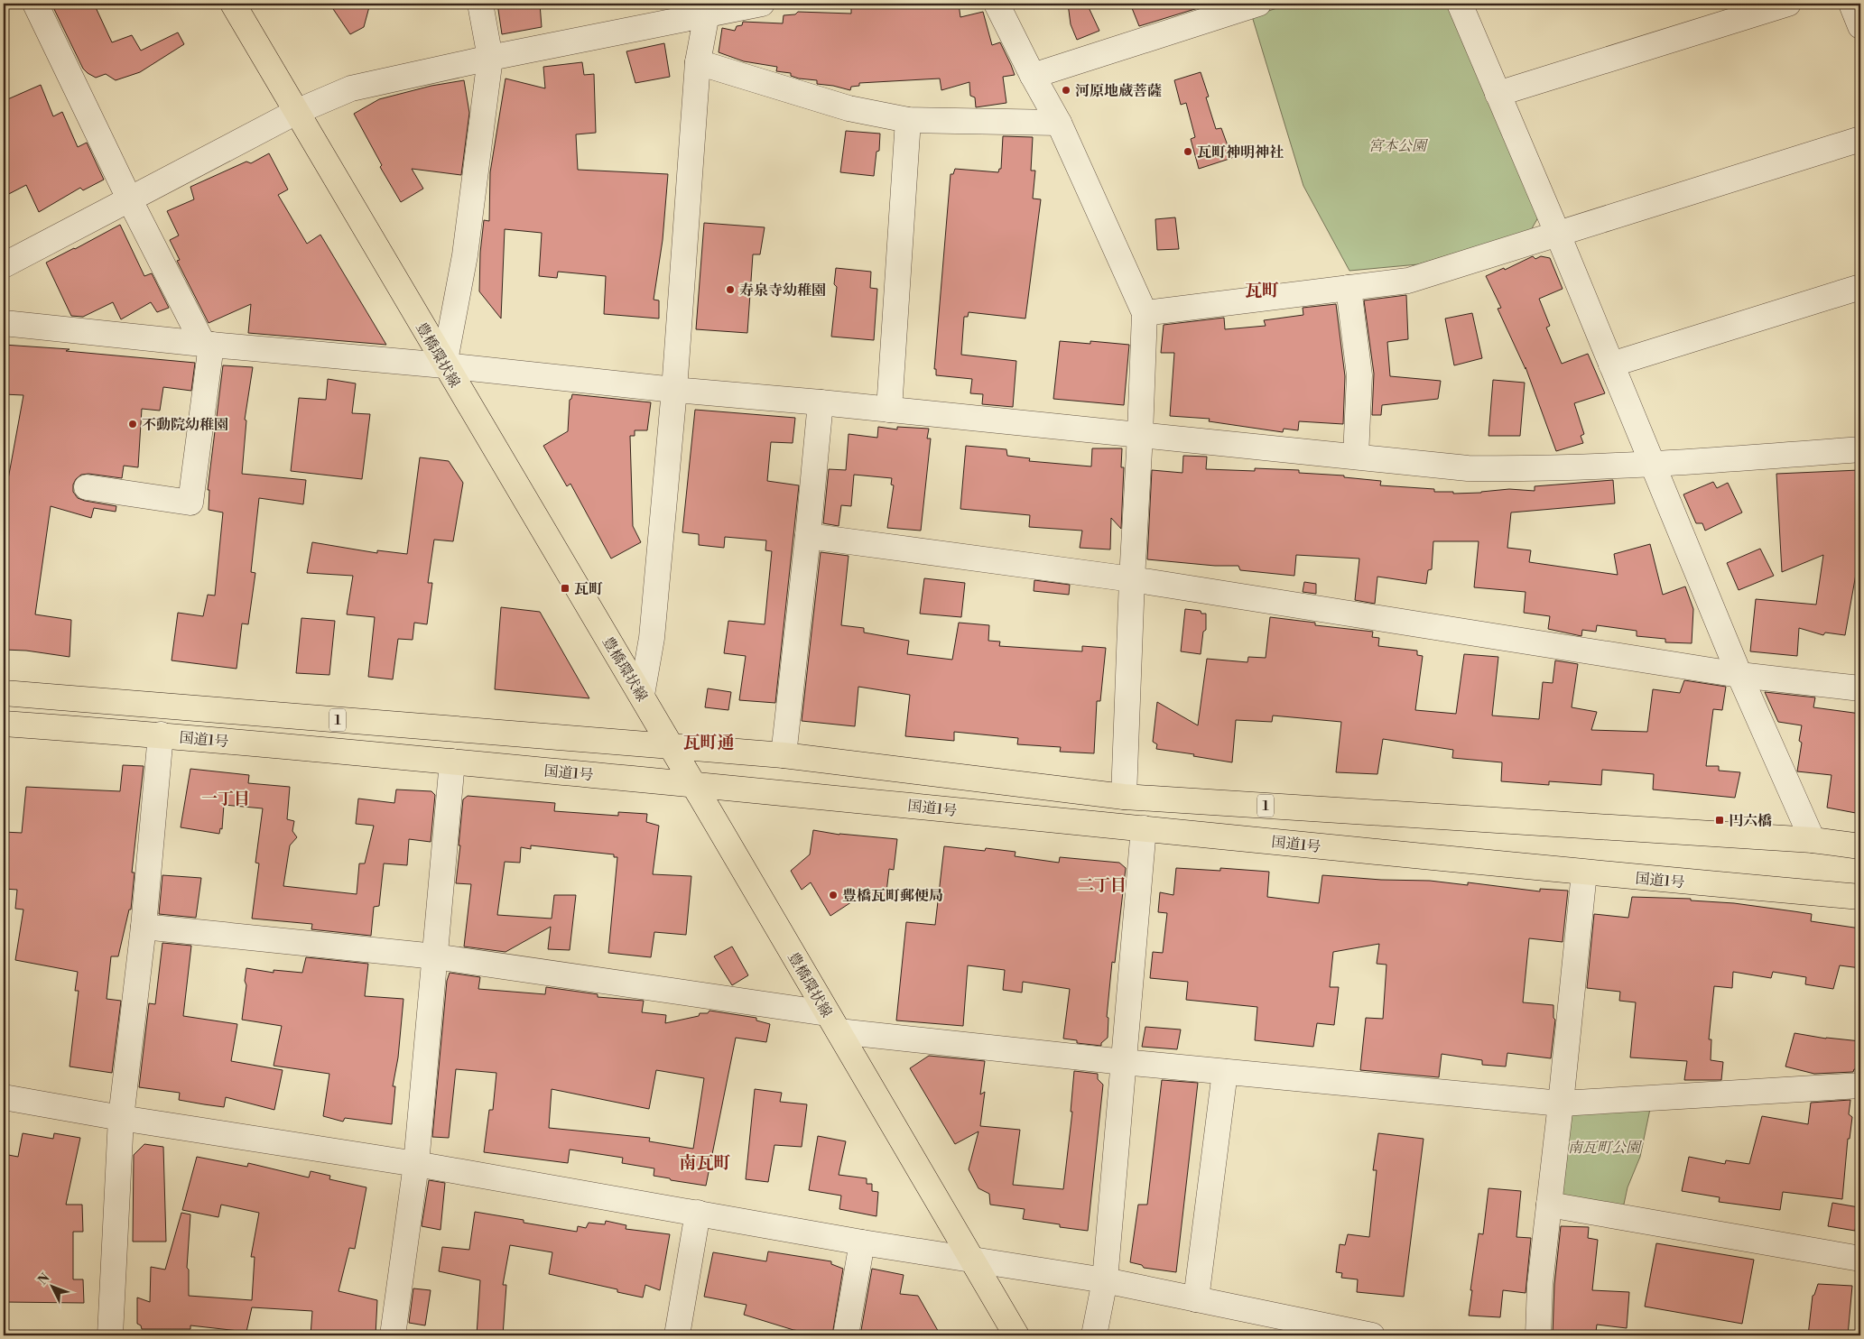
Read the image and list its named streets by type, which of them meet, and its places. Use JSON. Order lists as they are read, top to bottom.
{
  "streets": {
    "main road": ["豊橋環状線", "1", "国道1号"]
  },
  "crossings": [
    ["豊橋環状線", "国道1号"]
  ],
  "districts": [
    "瓦町",
    "瓦町通",
    "一丁目",
    "二丁目",
    "南瓦町"
  ],
  "parks": ["宮本公園", "南瓦町公園"],
  "places": {
    "other": [
      "河原地蔵菩薩",
      "瓦町神明神社",
      "寿泉寺幼稚園",
      "不動院幼稚園",
      "豊橋瓦町郵便局"
    ],
    "transit": ["瓦町", "円六橋"]
  },
  "north": "top left"
}
